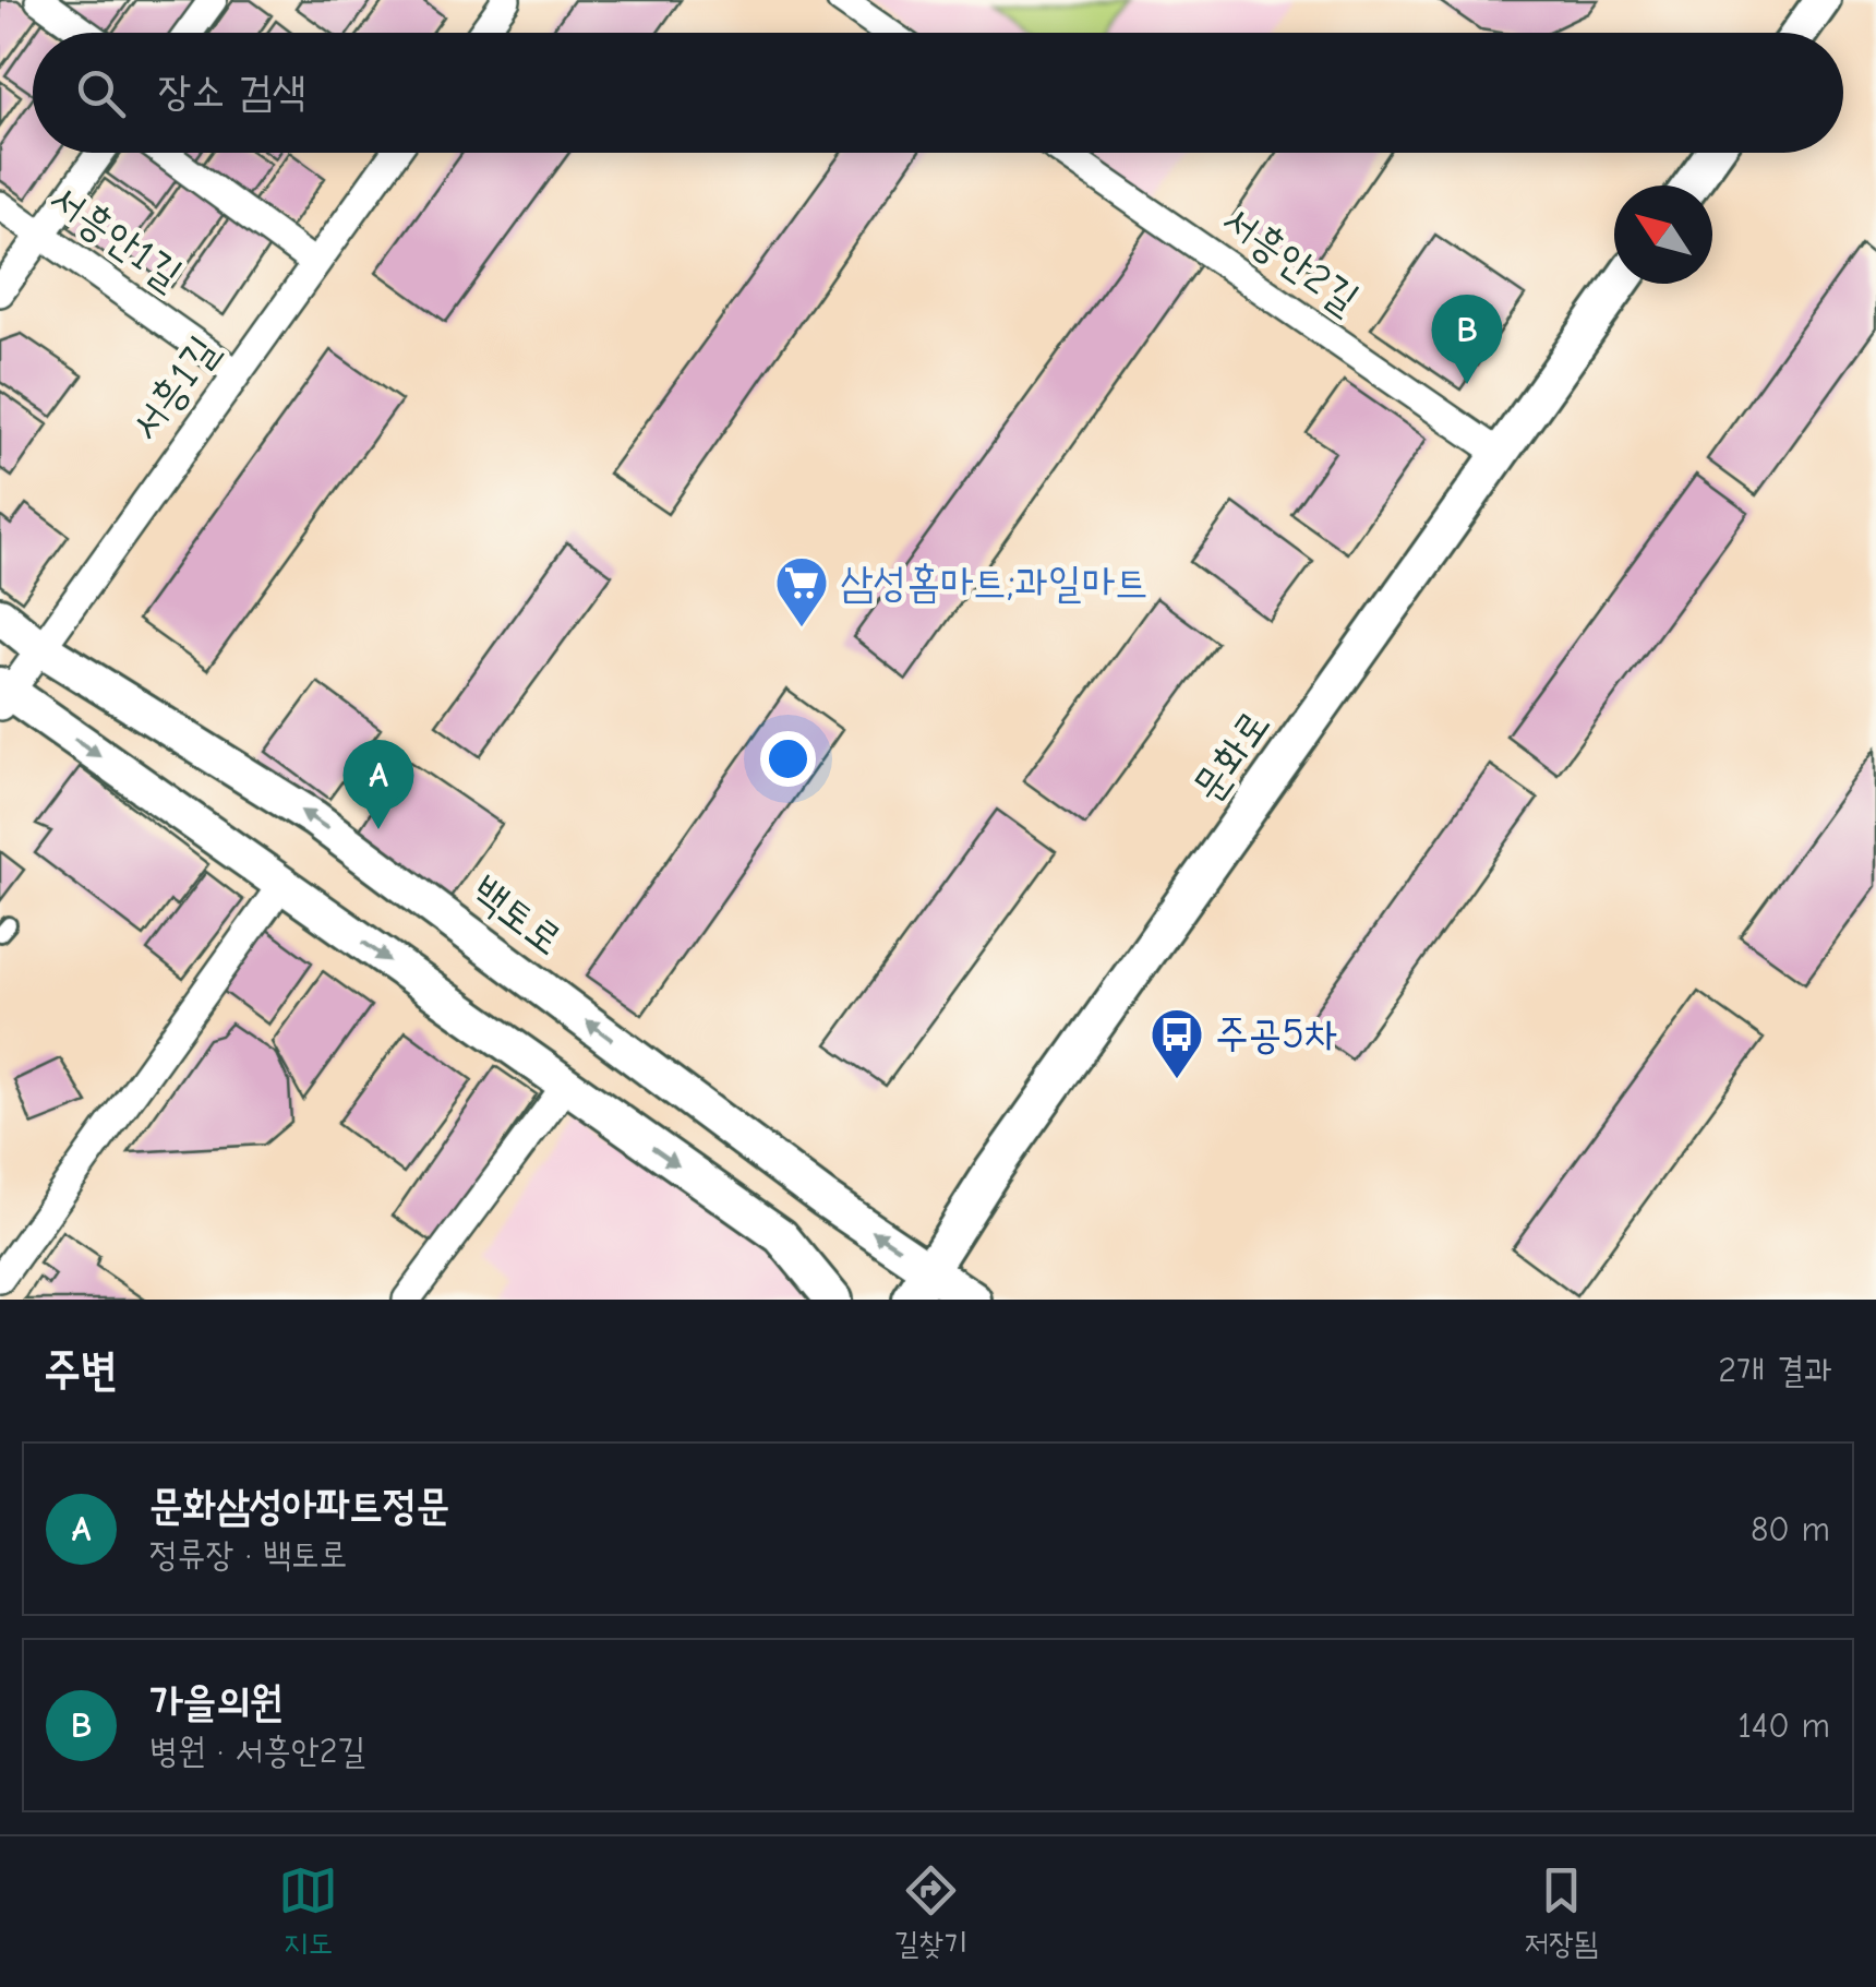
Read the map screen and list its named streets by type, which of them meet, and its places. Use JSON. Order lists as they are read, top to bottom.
{
  "streets": {
    "street": [
      "서흥안1길",
      "서흥안2길",
      "서흥1길",
      "문화로",
      "백토로"
    ]
  },
  "crossings": [
    ["서흥안1길", "서흥1길"],
    ["서흥안2길", "문화로"],
    ["서흥1길", "백토로"],
    ["문화로", "백토로"]
  ],
  "places": {
    "supermarket": ["삼성홈마트;과일마트"],
    "bus stop": ["주공5차"]
  },
  "north": "top left",
  "page": {
    "search": "장소 검색",
    "pins": ["B", "A"],
    "heading": ["주변", "2개 결과"],
    "list": [
      {
        "mark": "A",
        "name": "문화삼성아파트정문",
        "note": "정류장 · 백토로",
        "value": "80 m"
      },
      {
        "mark": "B",
        "name": "가을의원",
        "note": "병원 · 서흥안2길",
        "value": "140 m"
      }
    ],
    "nav": ["지도", "길찾기", "저장됨"]
  }
}
